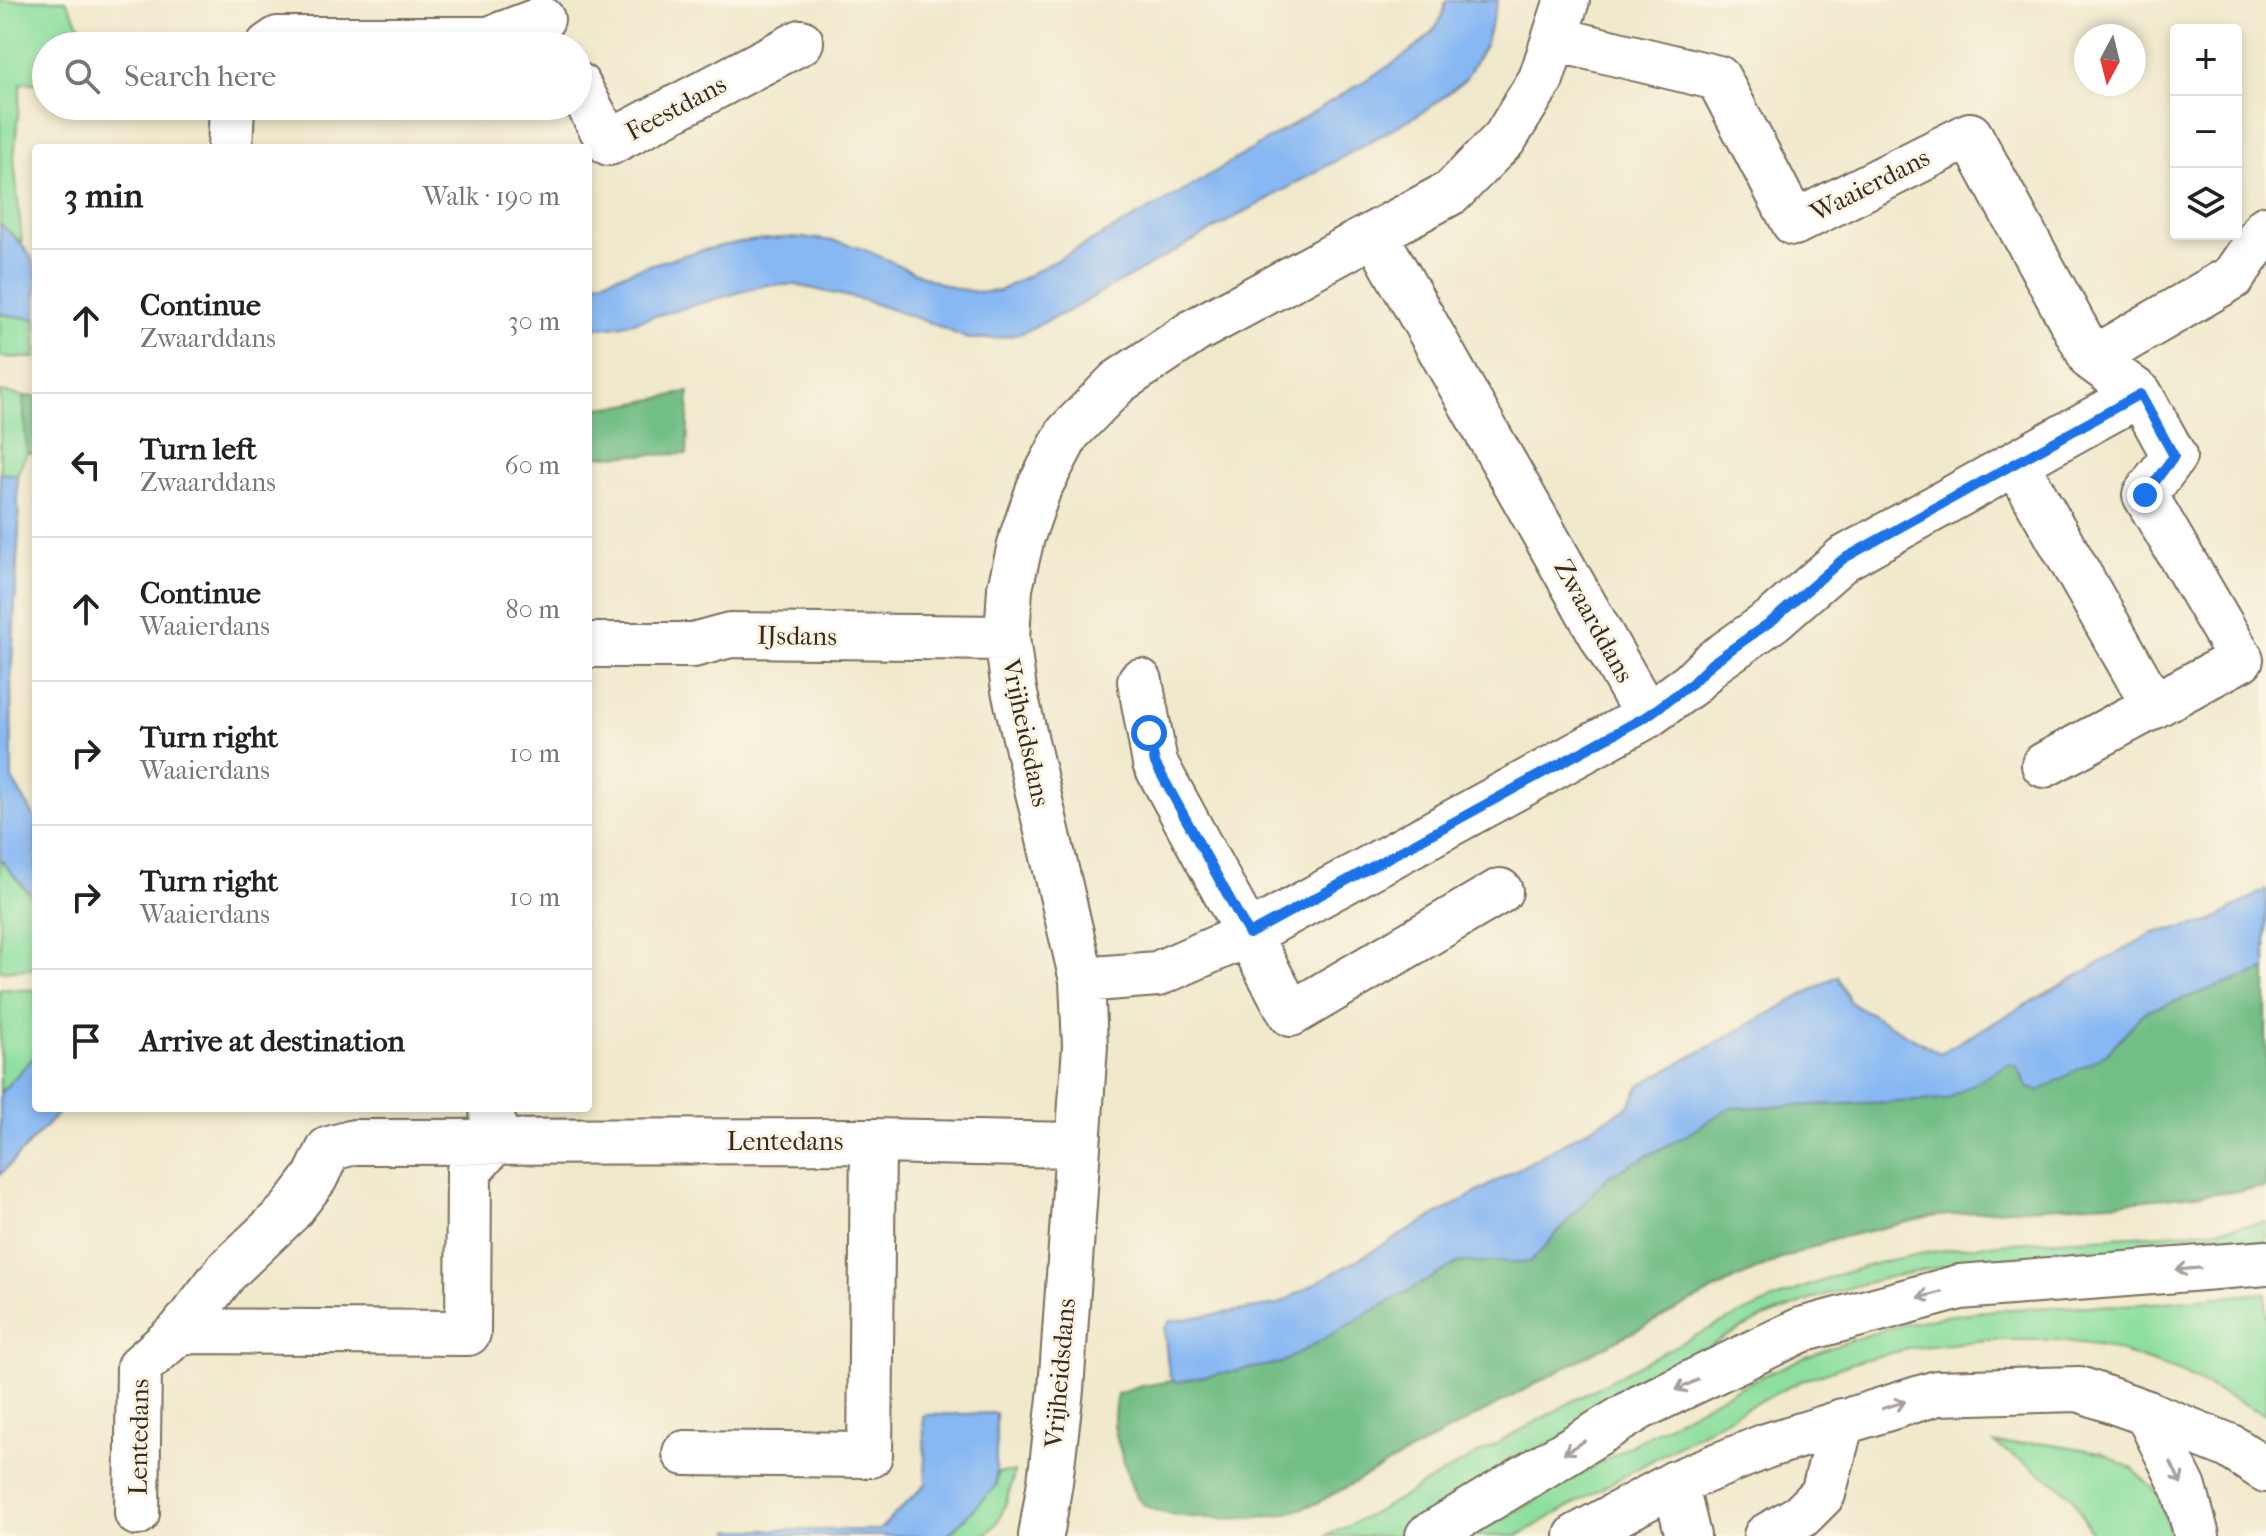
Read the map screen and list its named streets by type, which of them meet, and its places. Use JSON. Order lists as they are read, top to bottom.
{
  "streets": {
    "street": [
      "Feestdans",
      "Waaierdans",
      "Zwaarddans",
      "IJsdans",
      "Vrijheidsdans",
      "Lentedans"
    ]
  },
  "crossings": [
    ["Waaierdans", "Vrijheidsdans"],
    ["IJsdans", "Vrijheidsdans"],
    ["Vrijheidsdans", "Lentedans"]
  ],
  "north": "bottom",
  "page": {
    "map_buttons": ["+", "−"],
    "search": "Search here",
    "heading": ["3 min", "Walk · 190 m"],
    "list": [
      ["Continue", "Zwaarddans", "30 m"],
      ["Turn left", "Zwaarddans", "60 m"],
      ["Continue", "Waaierdans", "80 m"],
      ["Turn right", "Waaierdans", "10 m"],
      ["Turn right", "Waaierdans", "10 m"],
      "Arrive at destination"
    ]
  }
}
